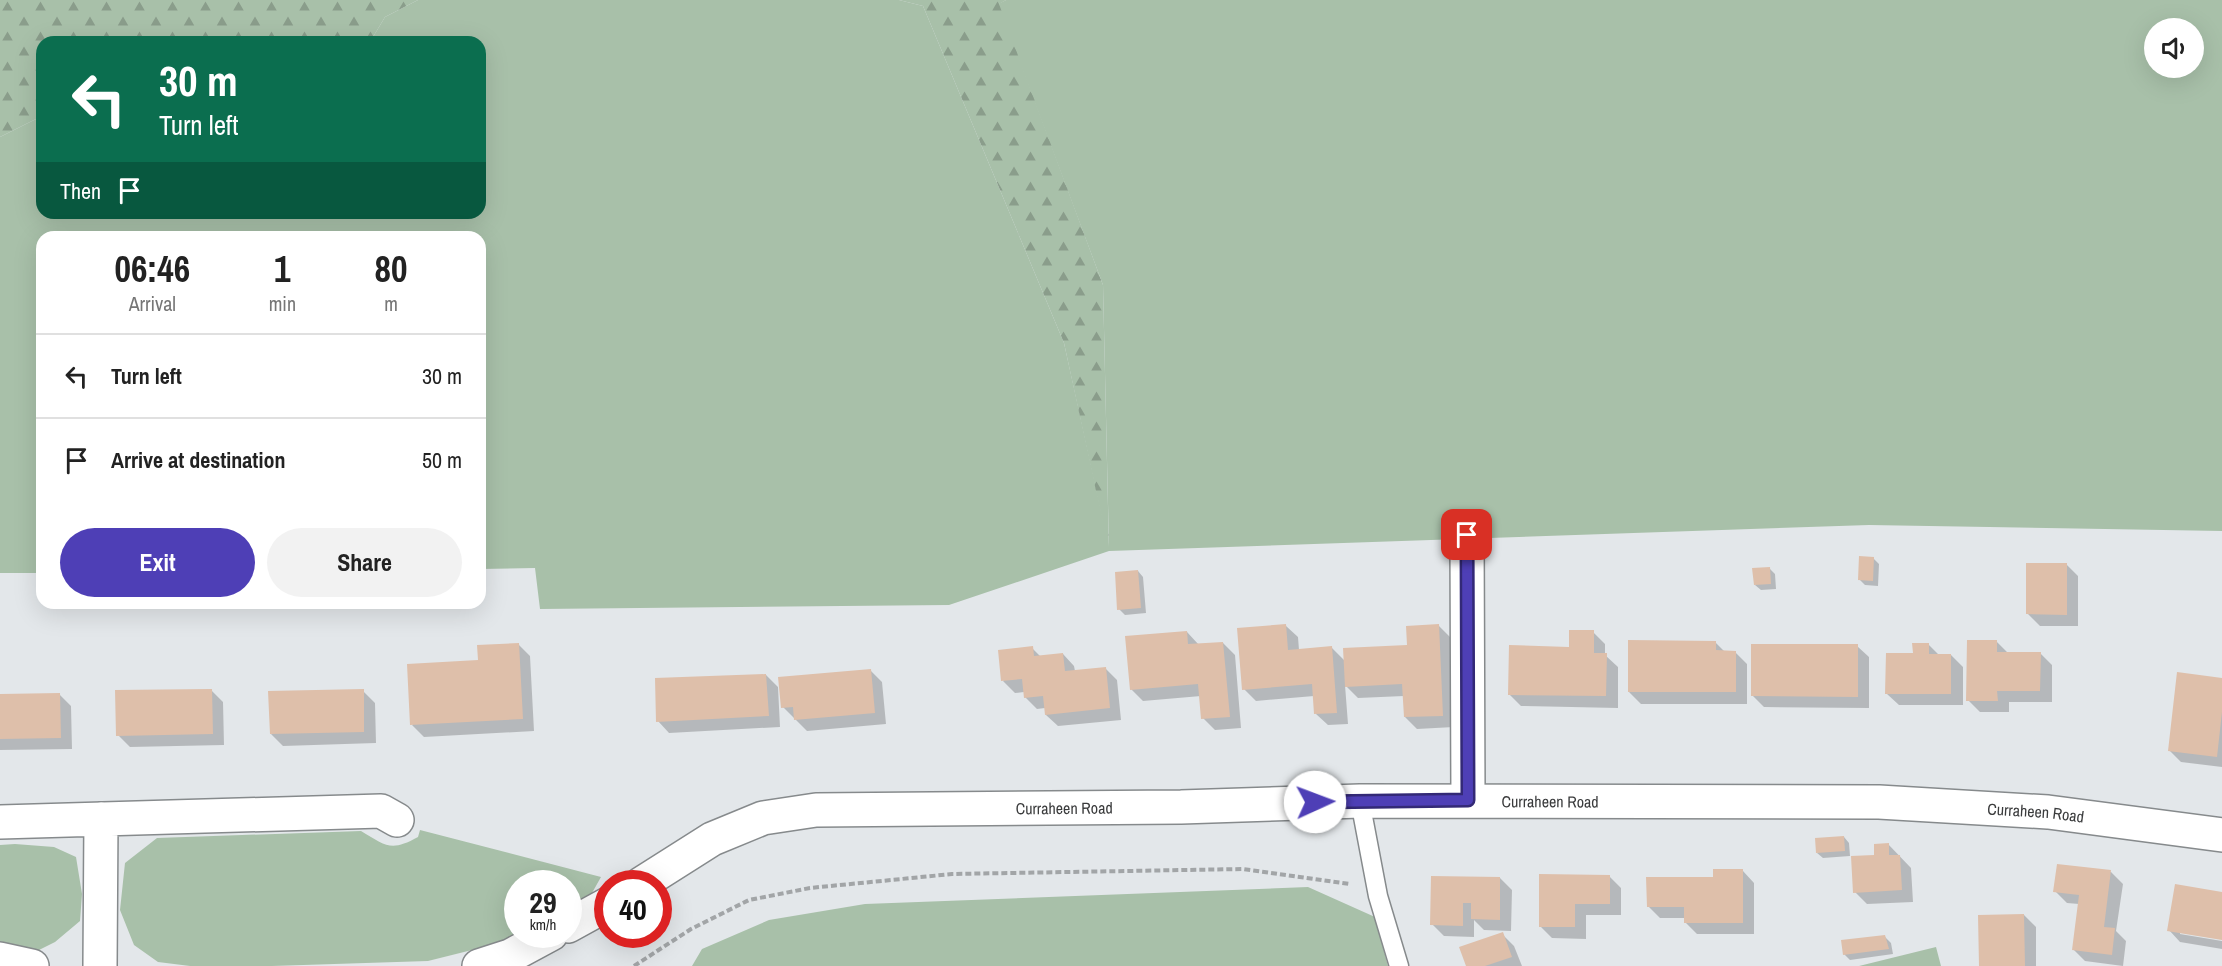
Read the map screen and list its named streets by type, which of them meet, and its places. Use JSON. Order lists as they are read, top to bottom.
{
  "streets": {
    "street": ["Curraheen Road"]
  },
  "page": {
    "turn": ["30 m", "Turn left"],
    "then": "Then",
    "eta": [
      "06:46",
      "Arrival",
      "1",
      "min",
      "80",
      "m"
    ],
    "list": [
      {
        "name": "Turn left",
        "value": "30 m"
      },
      {
        "name": "Arrive at destination",
        "value": "50 m"
      }
    ],
    "buttons": ["Exit", "Share"],
    "speed": "29 km/h",
    "limit": "40"
  }
}
